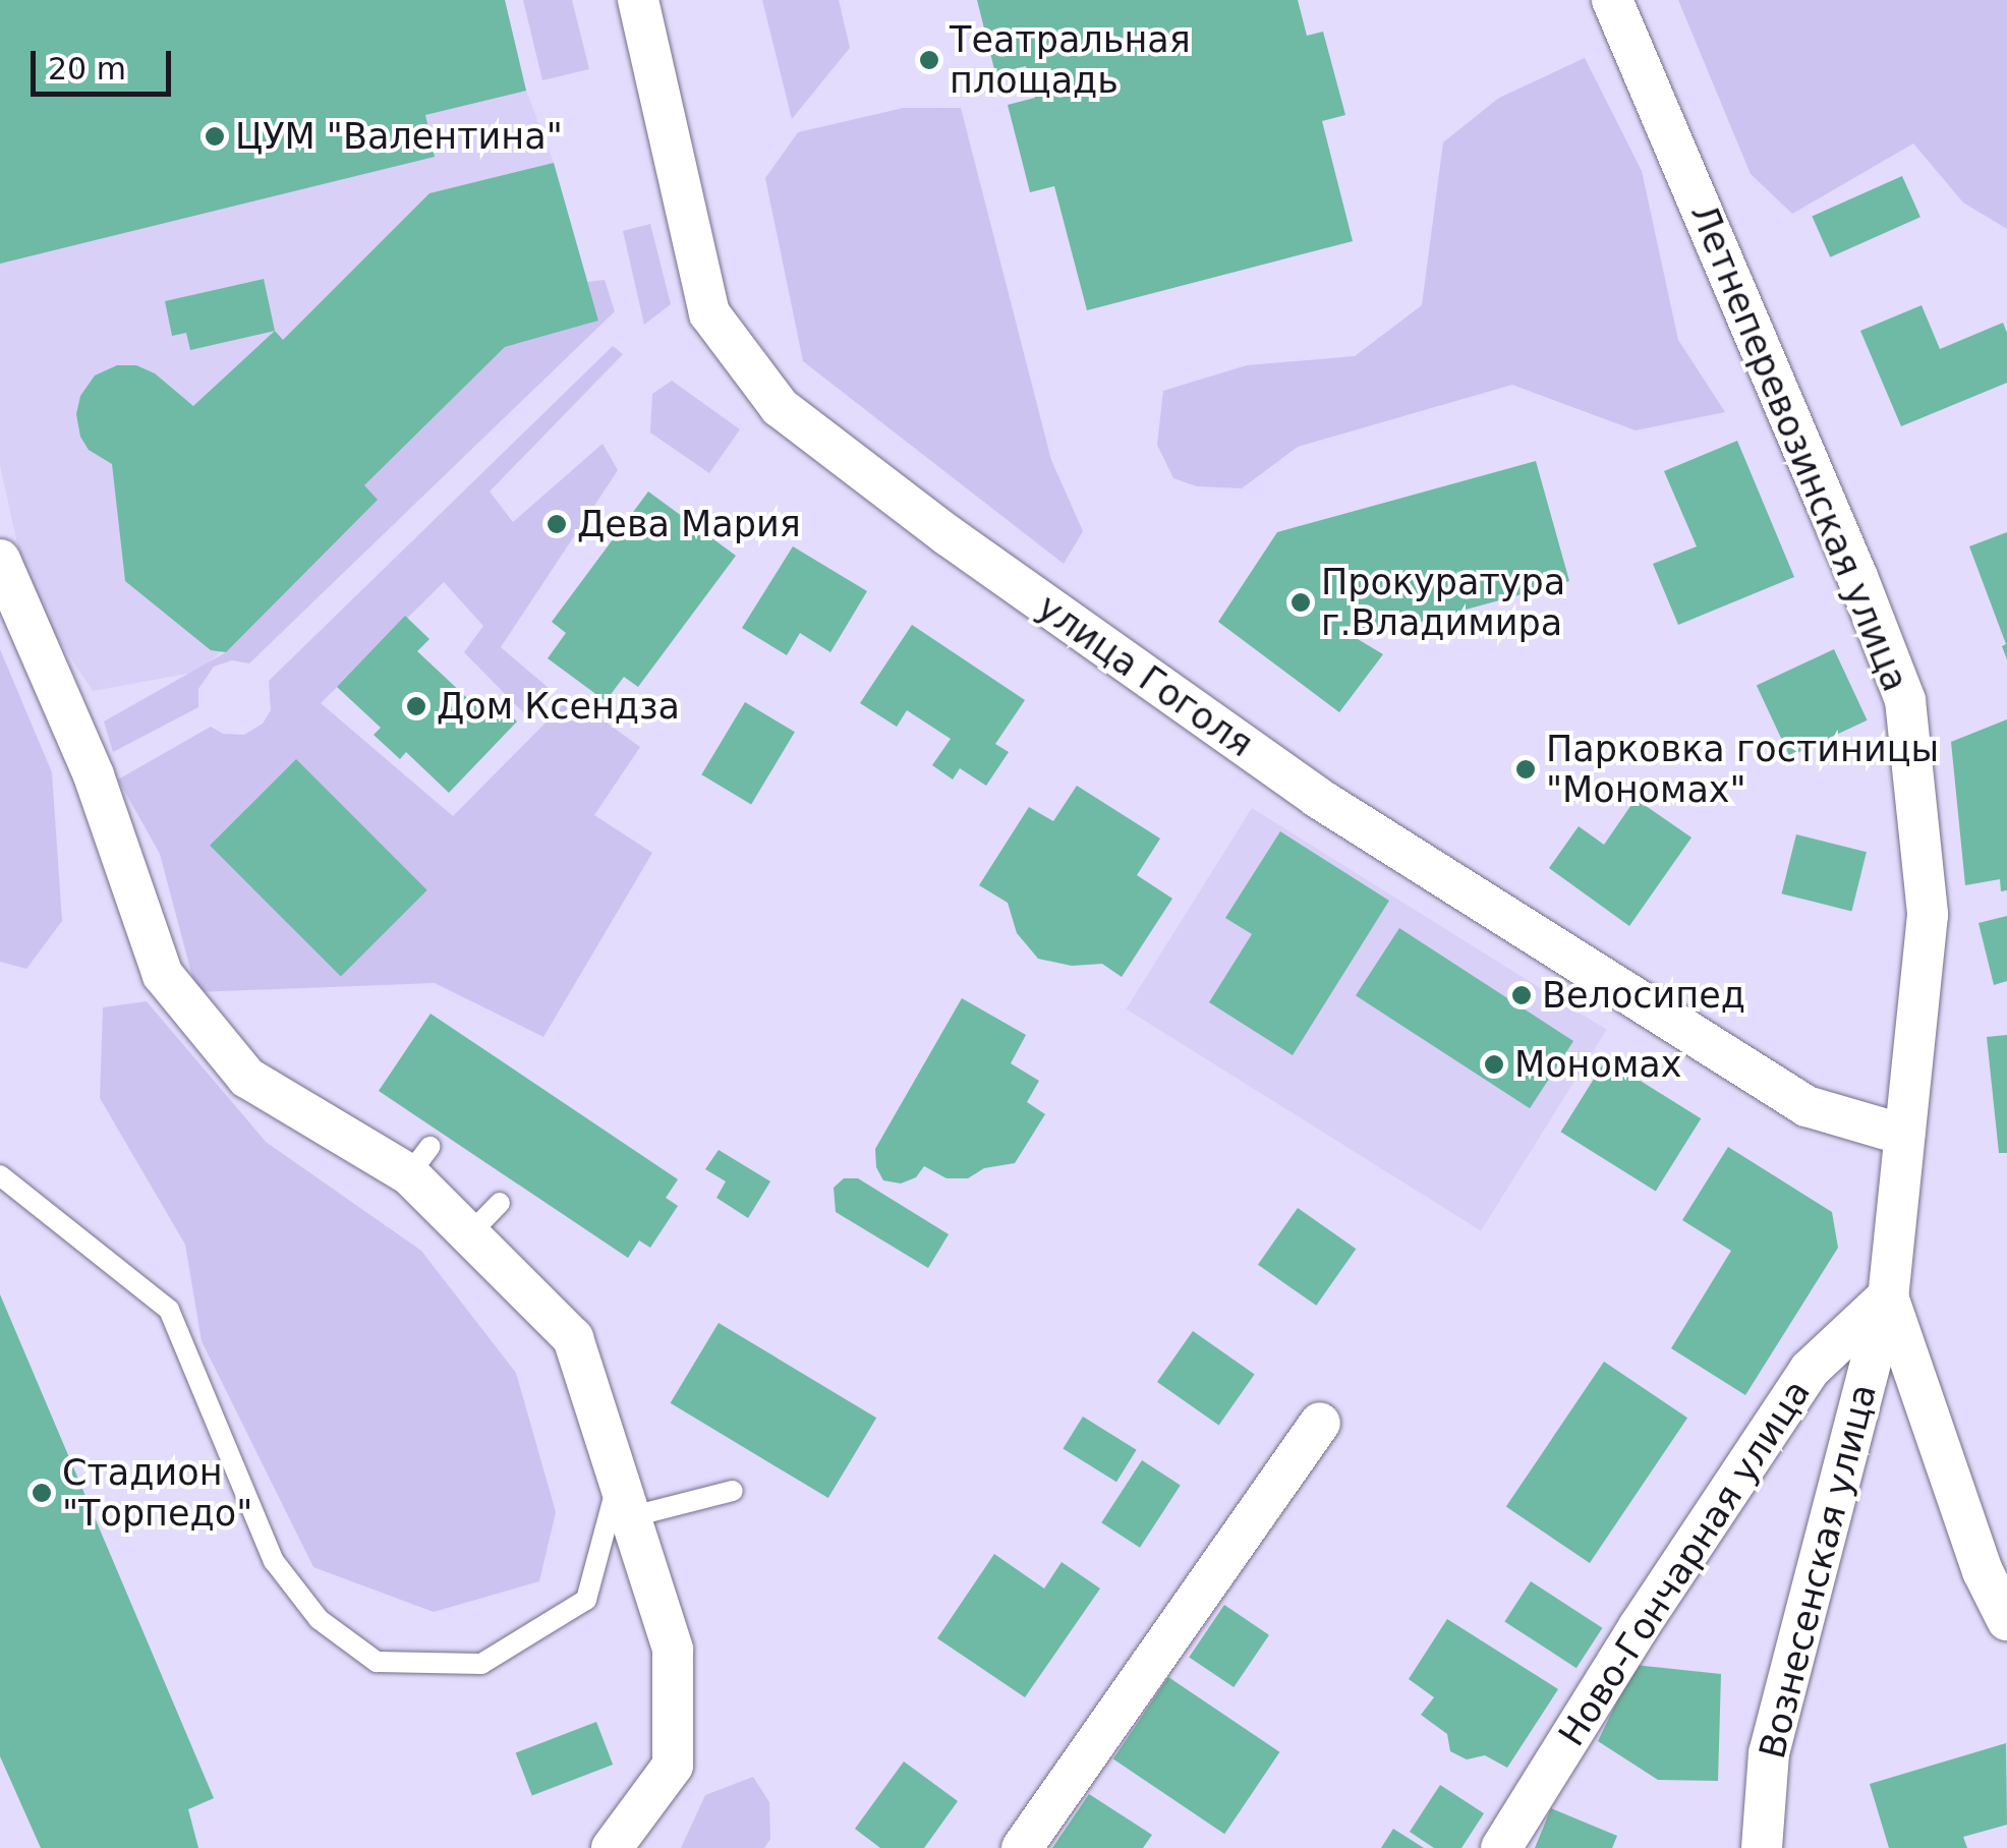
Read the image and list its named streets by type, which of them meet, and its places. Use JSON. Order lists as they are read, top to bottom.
{
  "streets": {
    "street": [
      "Летнеперевозинская улица",
      "улица Гоголя",
      "Ново-Гончарная улица",
      "Вознесенская улица"
    ]
  },
  "crossings": [
    ["Летнеперевозинская улица", "улица Гоголя"],
    ["Летнеперевозинская улица", "Ново-Гончарная улица"],
    ["Летнеперевозинская улица", "Вознесенская улица"],
    ["Ново-Гончарная улица", "Вознесенская улица"]
  ],
  "places": [
    "Театральная площадь",
    "ЦУМ \"Валентина\"",
    "Дева Мария",
    "Прокуратура г.Владимира",
    "Дом Ксендза",
    "Парковка гостиницы \"Мономах\"",
    "Велосипед",
    "Мономах",
    "Стадион \"Торпедо\""
  ],
  "scale_bar": "20 m"
}
